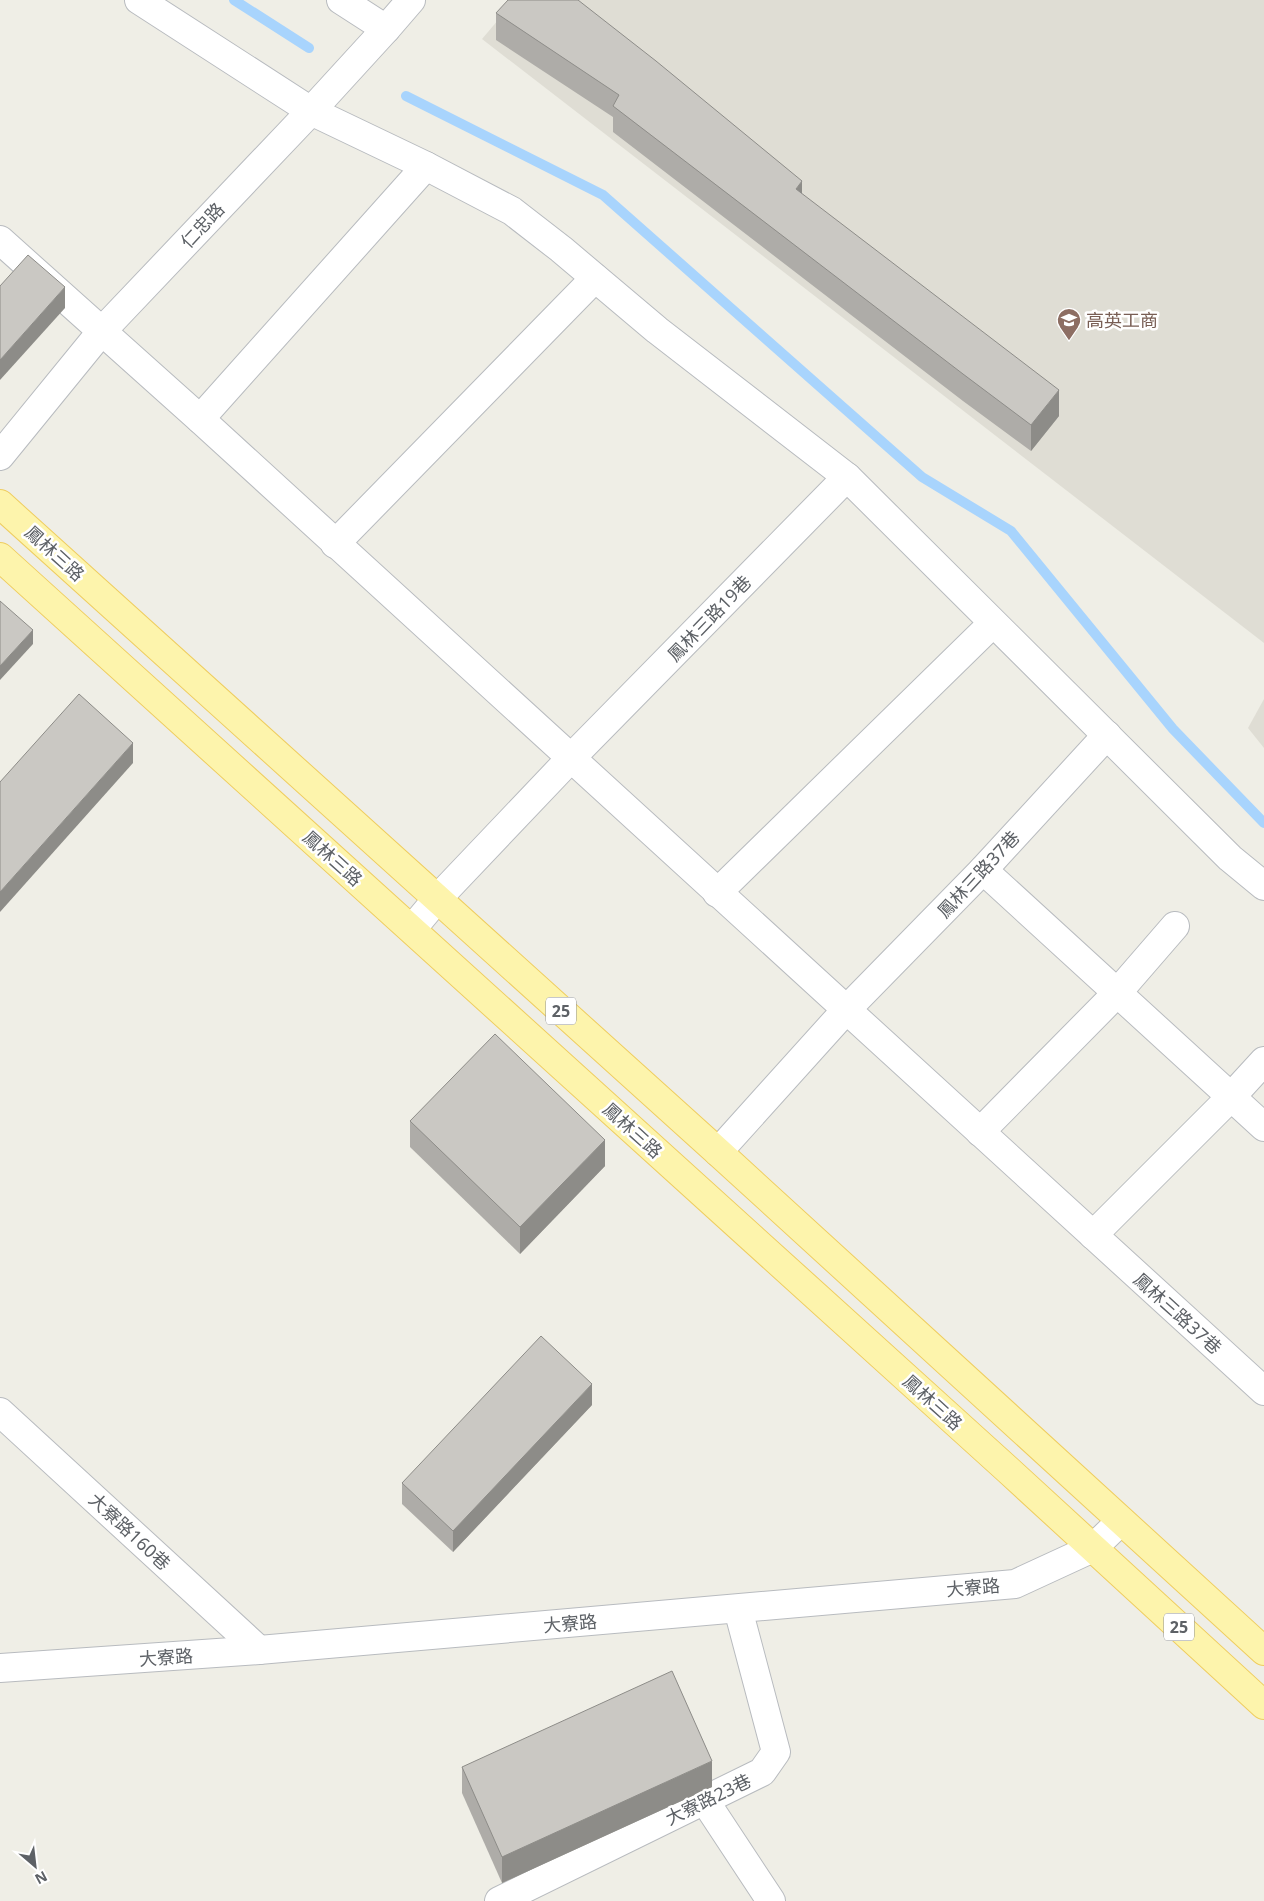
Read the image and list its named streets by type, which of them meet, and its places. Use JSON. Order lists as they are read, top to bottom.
{
  "streets": {
    "main road": ["鳳林三路", "25"],
    "street": [
      "仁忠路",
      "鳳林三路19巷",
      "鳳林三路37巷",
      "大寮路160巷",
      "大寮路",
      "大寮路23巷"
    ]
  },
  "crossings": [
    ["鳳林三路", "鳳林三路19巷"],
    ["鳳林三路", "鳳林三路37巷"],
    ["鳳林三路", "大寮路"],
    ["大寮路160巷", "大寮路"],
    ["大寮路", "大寮路23巷"]
  ],
  "places": {
    "school or university": ["高英工商"]
  },
  "north": "bottom right"
}
